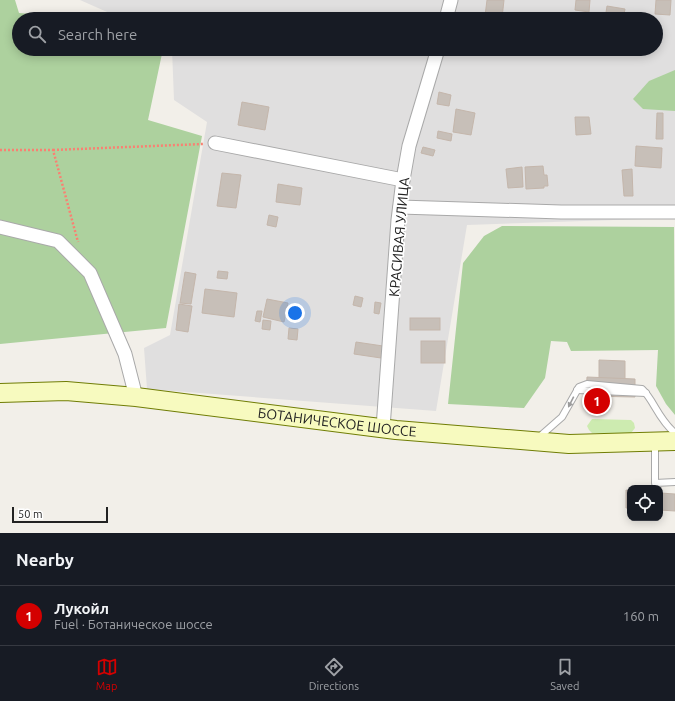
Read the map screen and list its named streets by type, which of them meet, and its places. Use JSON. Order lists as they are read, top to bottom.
{
  "streets": {
    "street": ["КРАСИВАЯ УЛИЦА", "БОТАНИЧЕСКОЕ ШОССЕ"]
  },
  "crossings": [
    ["КРАСИВАЯ УЛИЦА", "БОТАНИЧЕСКОЕ ШОССЕ"]
  ],
  "scale_bar": "50 m",
  "page": {
    "search": "Search here",
    "pins": "1",
    "scale": "50 m",
    "heading": "Nearby",
    "list": [
      {
        "mark": "1",
        "name": "Лукойл",
        "note": "Fuel · Ботаническое шоссе",
        "value": "160 m"
      }
    ],
    "nav": ["Map", "Directions", "Saved"]
  }
}
